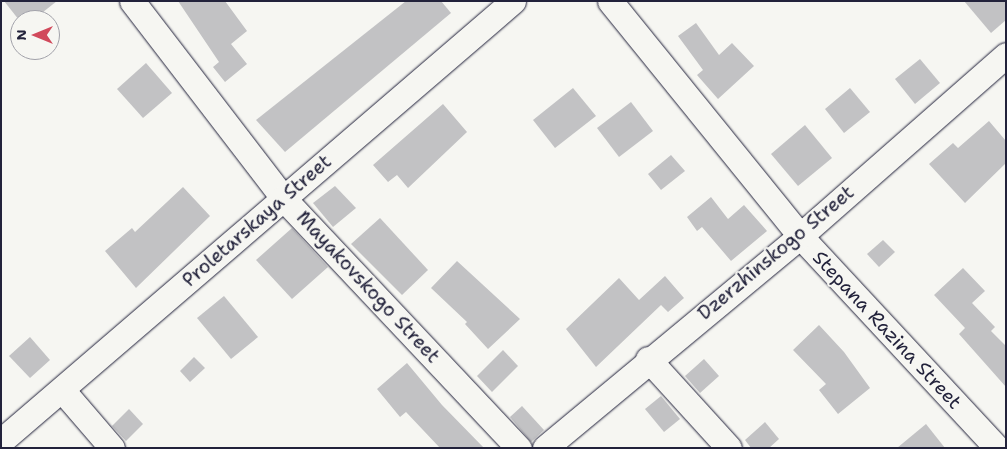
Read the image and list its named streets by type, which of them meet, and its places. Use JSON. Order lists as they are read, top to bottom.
{
  "streets": {
    "street": [
      "Proletarskaya Street",
      "Dzerzhinskogo Street",
      "Mayakovskogo Street",
      "Stepana Razina Street"
    ]
  },
  "crossings": [
    ["Proletarskaya Street", "Mayakovskogo Street"],
    ["Dzerzhinskogo Street", "Stepana Razina Street"]
  ],
  "north": "left"
}
